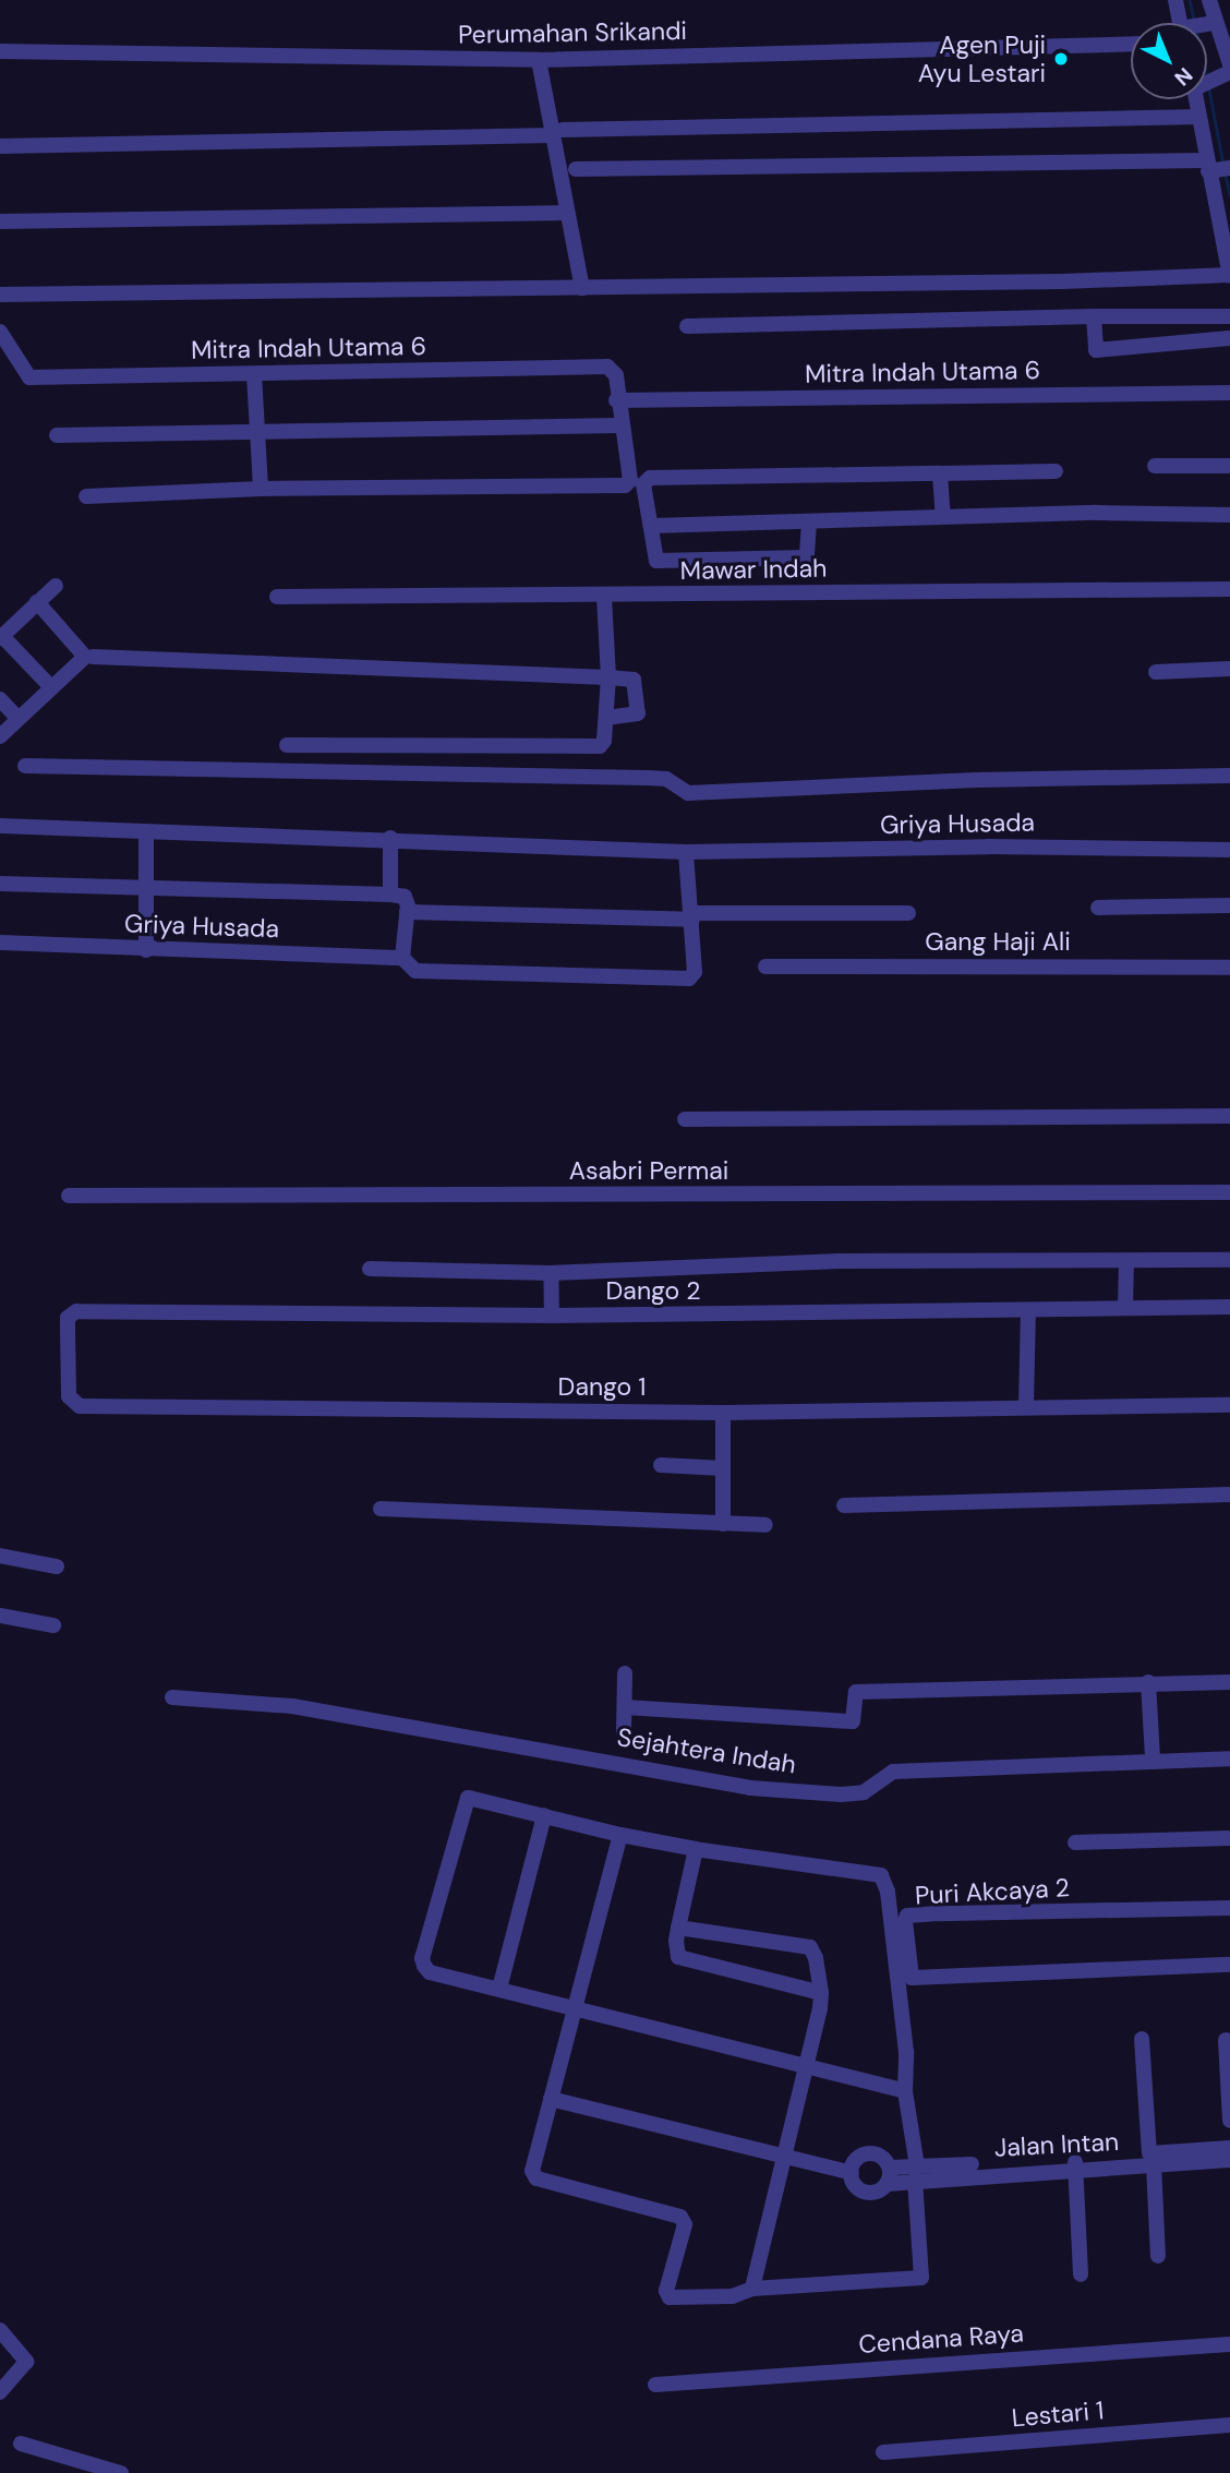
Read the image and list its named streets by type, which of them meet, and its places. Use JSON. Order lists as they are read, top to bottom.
{
  "streets": {
    "street": [
      "Perumahan Srikandi",
      "Mitra Indah Utama 6",
      "Mawar Indah",
      "Griya Husada",
      "Gang Haji Ali",
      "Asabri Permai",
      "Dango 2",
      "Dango 1",
      "Sejahtera Indah",
      "Puri Akcaya 2",
      "Jalan Intan",
      "Cendana Raya",
      "Lestari 1"
    ]
  },
  "crossings": [
    ["Dango 2", "Dango 1"]
  ],
  "places": ["Agen Puji Ayu Lestari"],
  "north": "bottom right"
}
